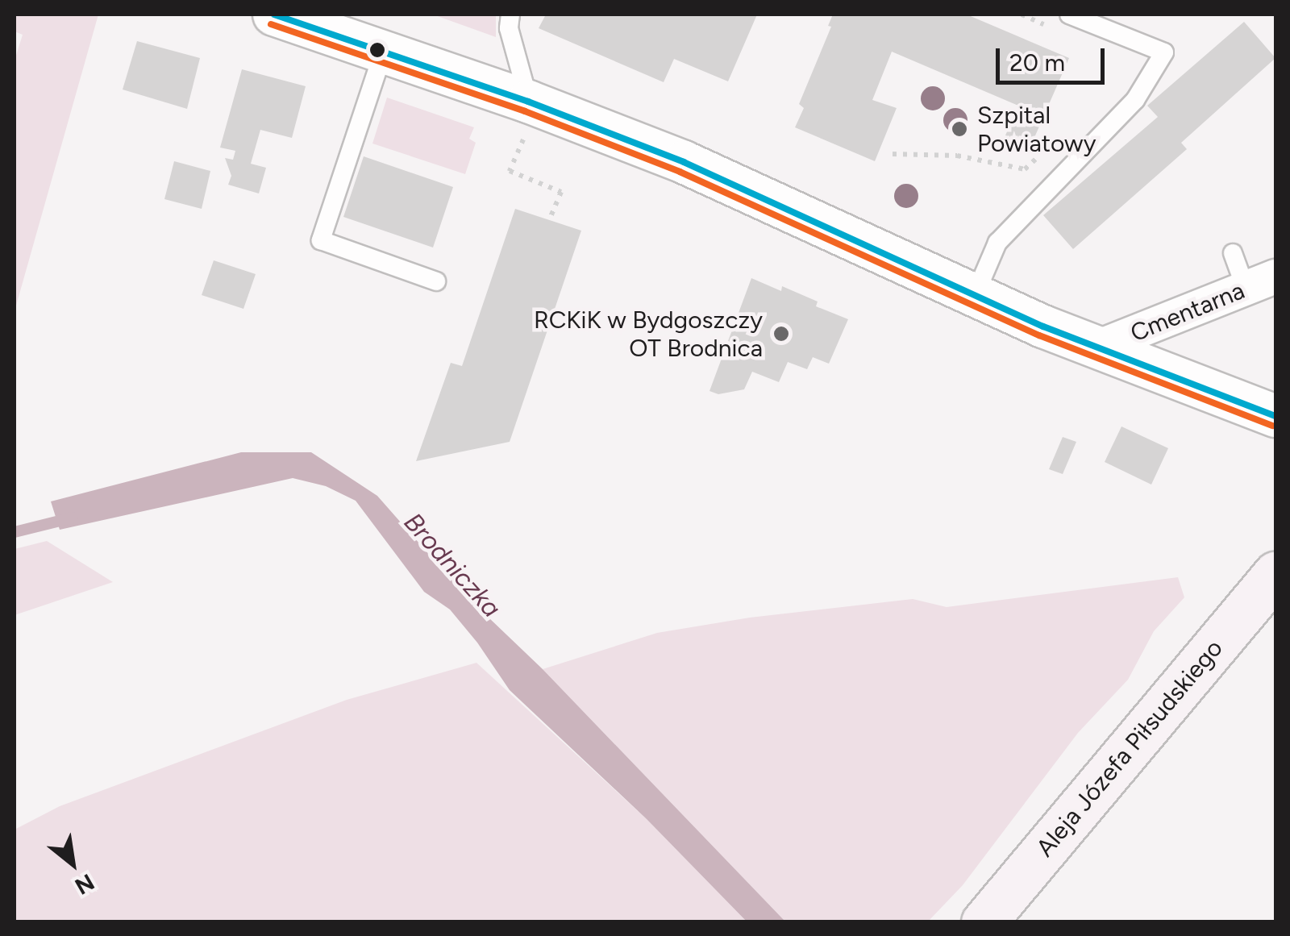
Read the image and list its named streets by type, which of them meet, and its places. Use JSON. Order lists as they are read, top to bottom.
{
  "streets": {
    "main road": ["Aleja Józefa Piłsudskiego"],
    "street": ["Cmentarna"]
  },
  "water": ["Brodniczka"],
  "places": ["Szpital Powiatowy", "RCKiK w Bydgoszczy OT Brodnica"],
  "scale_bar": "20 m",
  "north": "bottom right"
}
